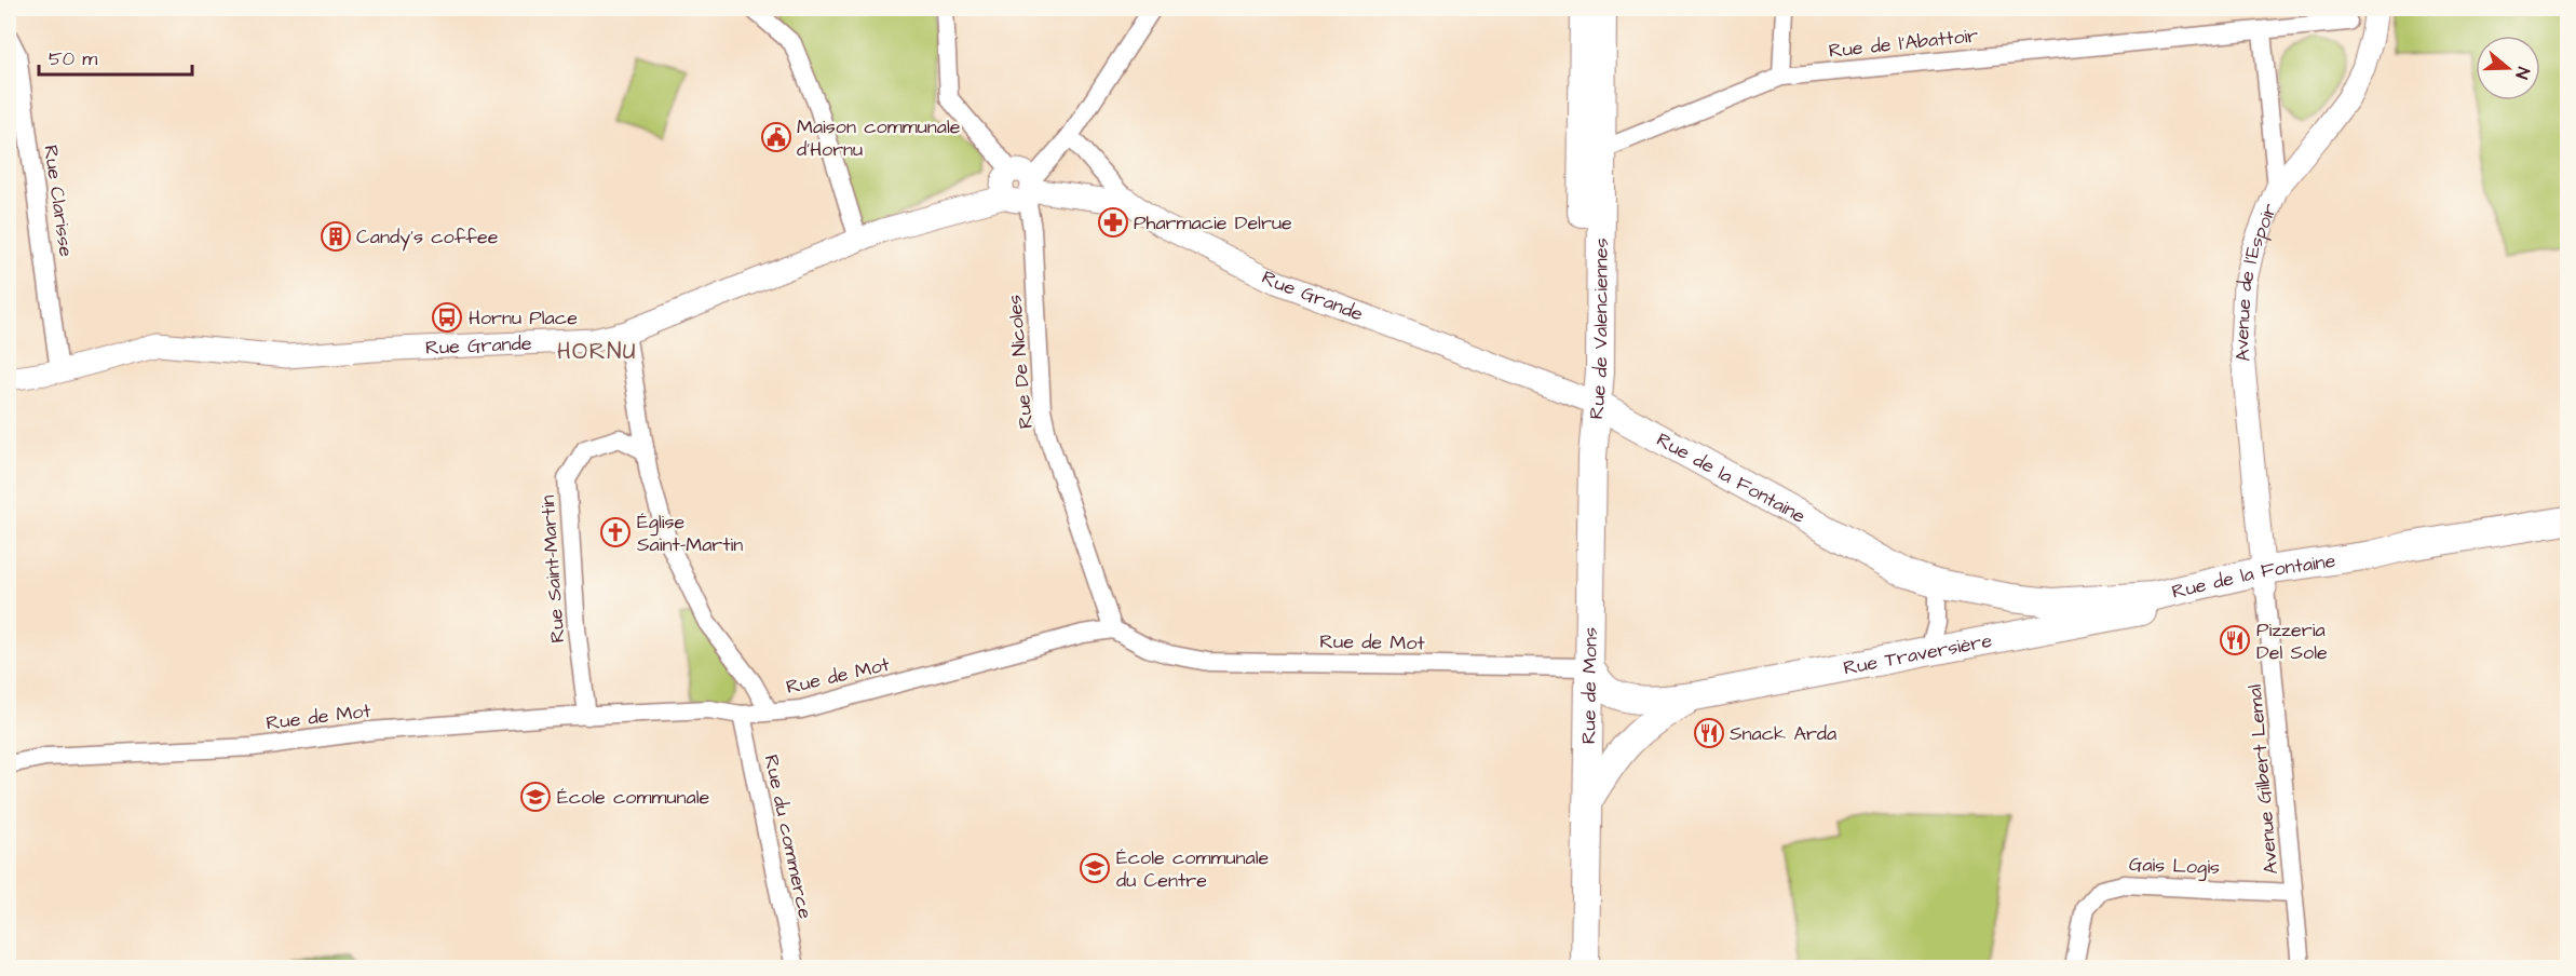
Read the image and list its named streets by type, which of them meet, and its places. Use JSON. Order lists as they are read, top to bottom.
{
  "streets": {
    "main road": [
      "Rue de Valenciennes",
      "Rue de la Fontaine",
      "Rue Traversière",
      "Rue de Mons"
    ],
    "street": [
      "Rue de l'Abattoir",
      "Rue Clarisse",
      "Avenue de l'Espoir",
      "Rue Grande",
      "Rue De Nicoles",
      "Rue Saint-Martin",
      "Rue de Mot",
      "Avenue Gilbert Lemal",
      "Rue du commerce",
      "Gais Logis"
    ]
  },
  "crossings": [
    ["Rue de l'Abattoir", "Rue de Valenciennes"],
    ["Rue Clarisse", "Rue Grande"],
    ["Avenue de l'Espoir", "Rue de la Fontaine"],
    ["Avenue de l'Espoir", "Avenue Gilbert Lemal"],
    ["Rue Grande", "Rue de Valenciennes"],
    ["Rue Grande", "Rue De Nicoles"],
    ["Rue Grande", "Rue de la Fontaine"],
    ["Rue Grande", "Rue de Mons"],
    ["Rue de Valenciennes", "Rue de la Fontaine"],
    ["Rue de Valenciennes", "Rue de Mons"],
    ["Rue De Nicoles", "Rue de Mot"],
    ["Rue de la Fontaine", "Rue Traversière"],
    ["Rue de la Fontaine", "Rue de Mons"],
    ["Rue de la Fontaine", "Avenue Gilbert Lemal"],
    ["Rue Saint-Martin", "Rue de Mot"],
    ["Rue de Mot", "Rue Traversière"],
    ["Rue de Mot", "Rue de Mons"],
    ["Rue de Mot", "Rue du commerce"],
    ["Rue Traversière", "Rue de Mons"],
    ["Avenue Gilbert Lemal", "Gais Logis"]
  ],
  "districts": ["HORNU"],
  "places": {
    "public building": ["Maison communale d'Hornu"],
    "pharmacy": ["Pharmacie Delrue"],
    "building": ["Candy's coffee"],
    "bus stop": ["Hornu Place"],
    "church": ["Église Saint-Martin"],
    "restaurant": ["Pizzeria Del Sole", "Snack Arda"],
    "school or university": ["École communale", "École communale du Centre"]
  },
  "scale_bar": "50 m",
  "north": "right"
}
